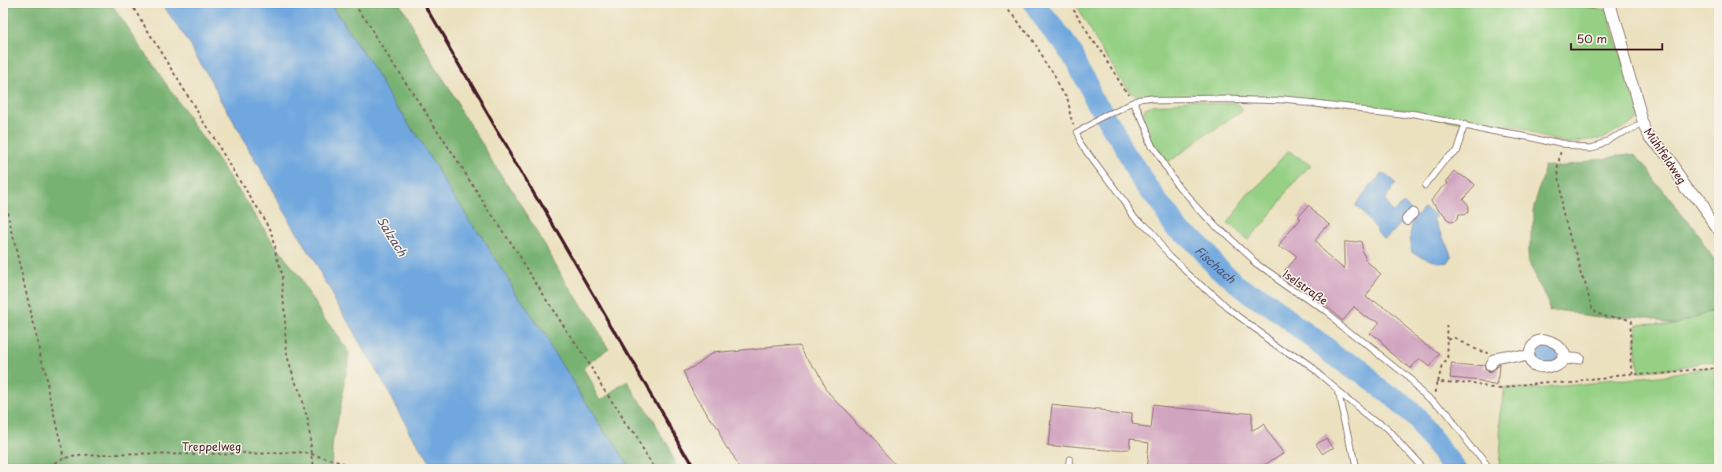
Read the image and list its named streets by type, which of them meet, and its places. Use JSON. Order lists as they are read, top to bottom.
{
  "streets": {
    "street": ["Mühlfeldweg"],
    "lane": ["Iselstraße"],
    "path": ["Treppelweg"]
  },
  "water": ["Salzach", "Fischach"],
  "scale_bar": "50 m"
}
